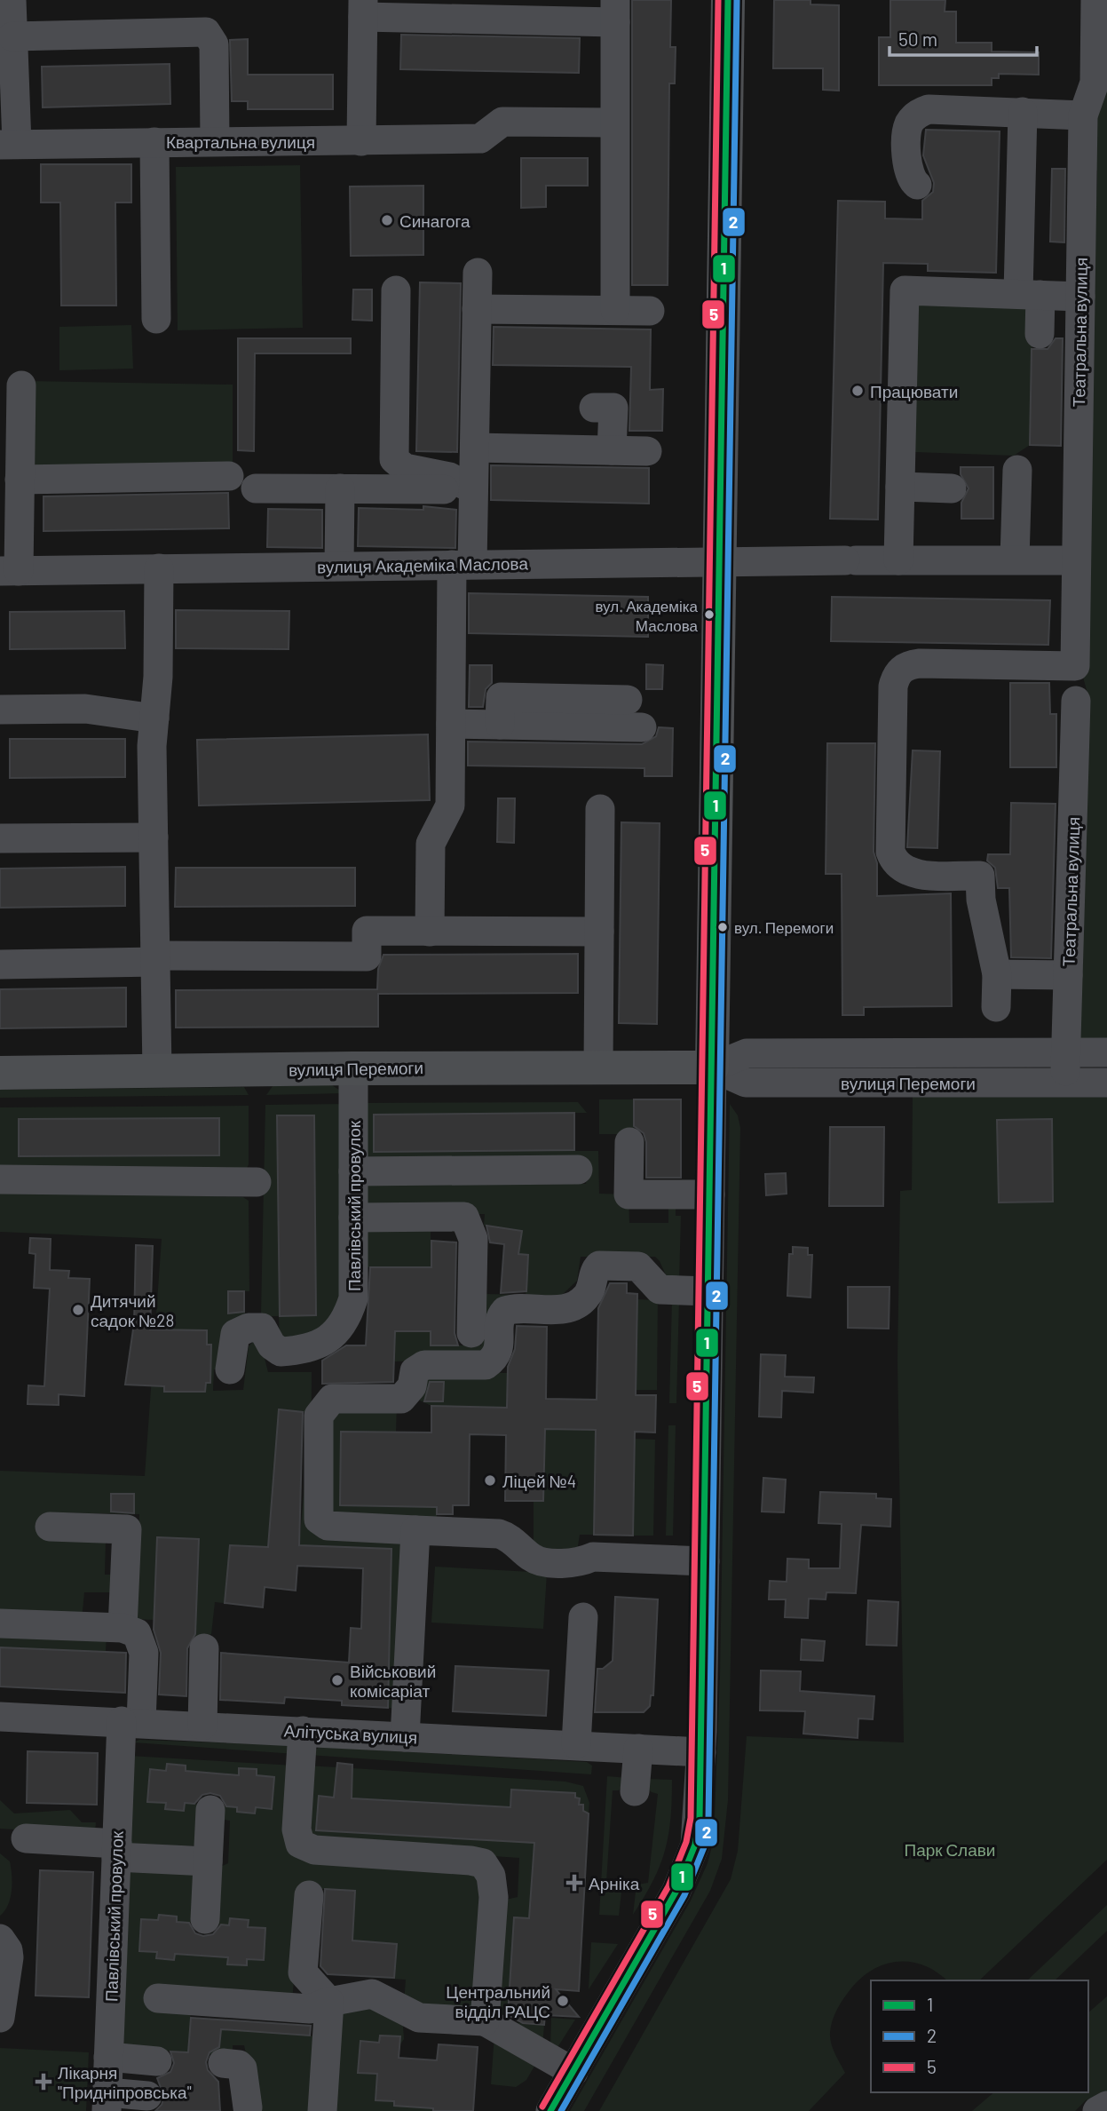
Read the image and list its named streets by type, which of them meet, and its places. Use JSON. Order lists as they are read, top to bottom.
{
  "streets": {
    "main road": ["вулиця Перемоги"],
    "street": [
      "Квартальна вулиця",
      "Театральна вулиця",
      "вулиця Академіка Маслова",
      "Павлівський провулок",
      "Алітуська вулиця"
    ]
  },
  "crossings": [
    ["Театральна вулиця", "вулиця Академіка Маслова"],
    ["Театральна вулиця", "вулиця Перемоги"],
    ["вулиця Перемоги", "Павлівський провулок"],
    ["Павлівський провулок", "Алітуська вулиця"]
  ],
  "parks": ["Парк Слави"],
  "places": {
    "other": [
      "Синагога",
      "Працювати",
      "вул. Академіка Маслова",
      "вул. Перемоги",
      "Дитячий садок №28",
      "Ліцей №4",
      "Військовий комісаріат",
      "Центральний відділ РАЦС"
    ],
    "health": ["Арніка", "Лікарня \"Придніпровська\""]
  },
  "lines": ["transit line 1", "transit line 2", "transit line 5"],
  "legend": ["1", "2", "5"],
  "scale_bar": "50 m"
}
